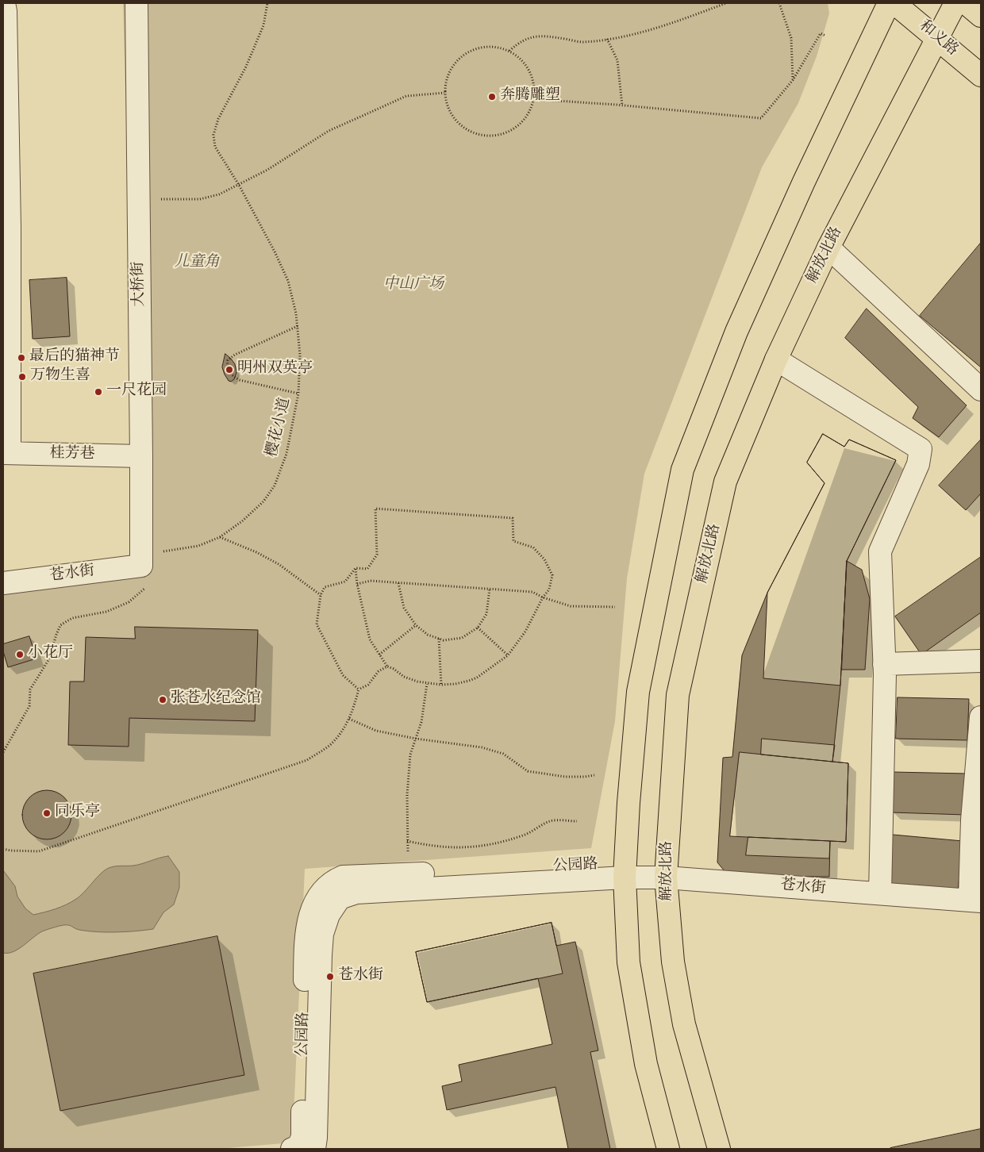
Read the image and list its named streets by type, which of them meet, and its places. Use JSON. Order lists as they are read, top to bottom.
{
  "streets": {
    "main road": ["和义路", "解放北路"],
    "street": [
      "大桥街",
      "桂芳巷",
      "苍水街",
      "公园路"
    ],
    "path": ["樱花小道"]
  },
  "crossings": [
    ["和义路", "解放北路"],
    ["解放北路", "苍水街"],
    ["大桥街", "桂芳巷"],
    ["大桥街", "苍水街"],
    ["苍水街", "公园路"]
  ],
  "parks": ["儿童角", "中山广场"],
  "places": [
    "奔腾雕塑",
    "最后的猫神节",
    "明州双英亭",
    "万物生喜",
    "一尺花园",
    "小花厅",
    "张苍水纪念馆",
    "同乐亭",
    "苍水街"
  ]
}
